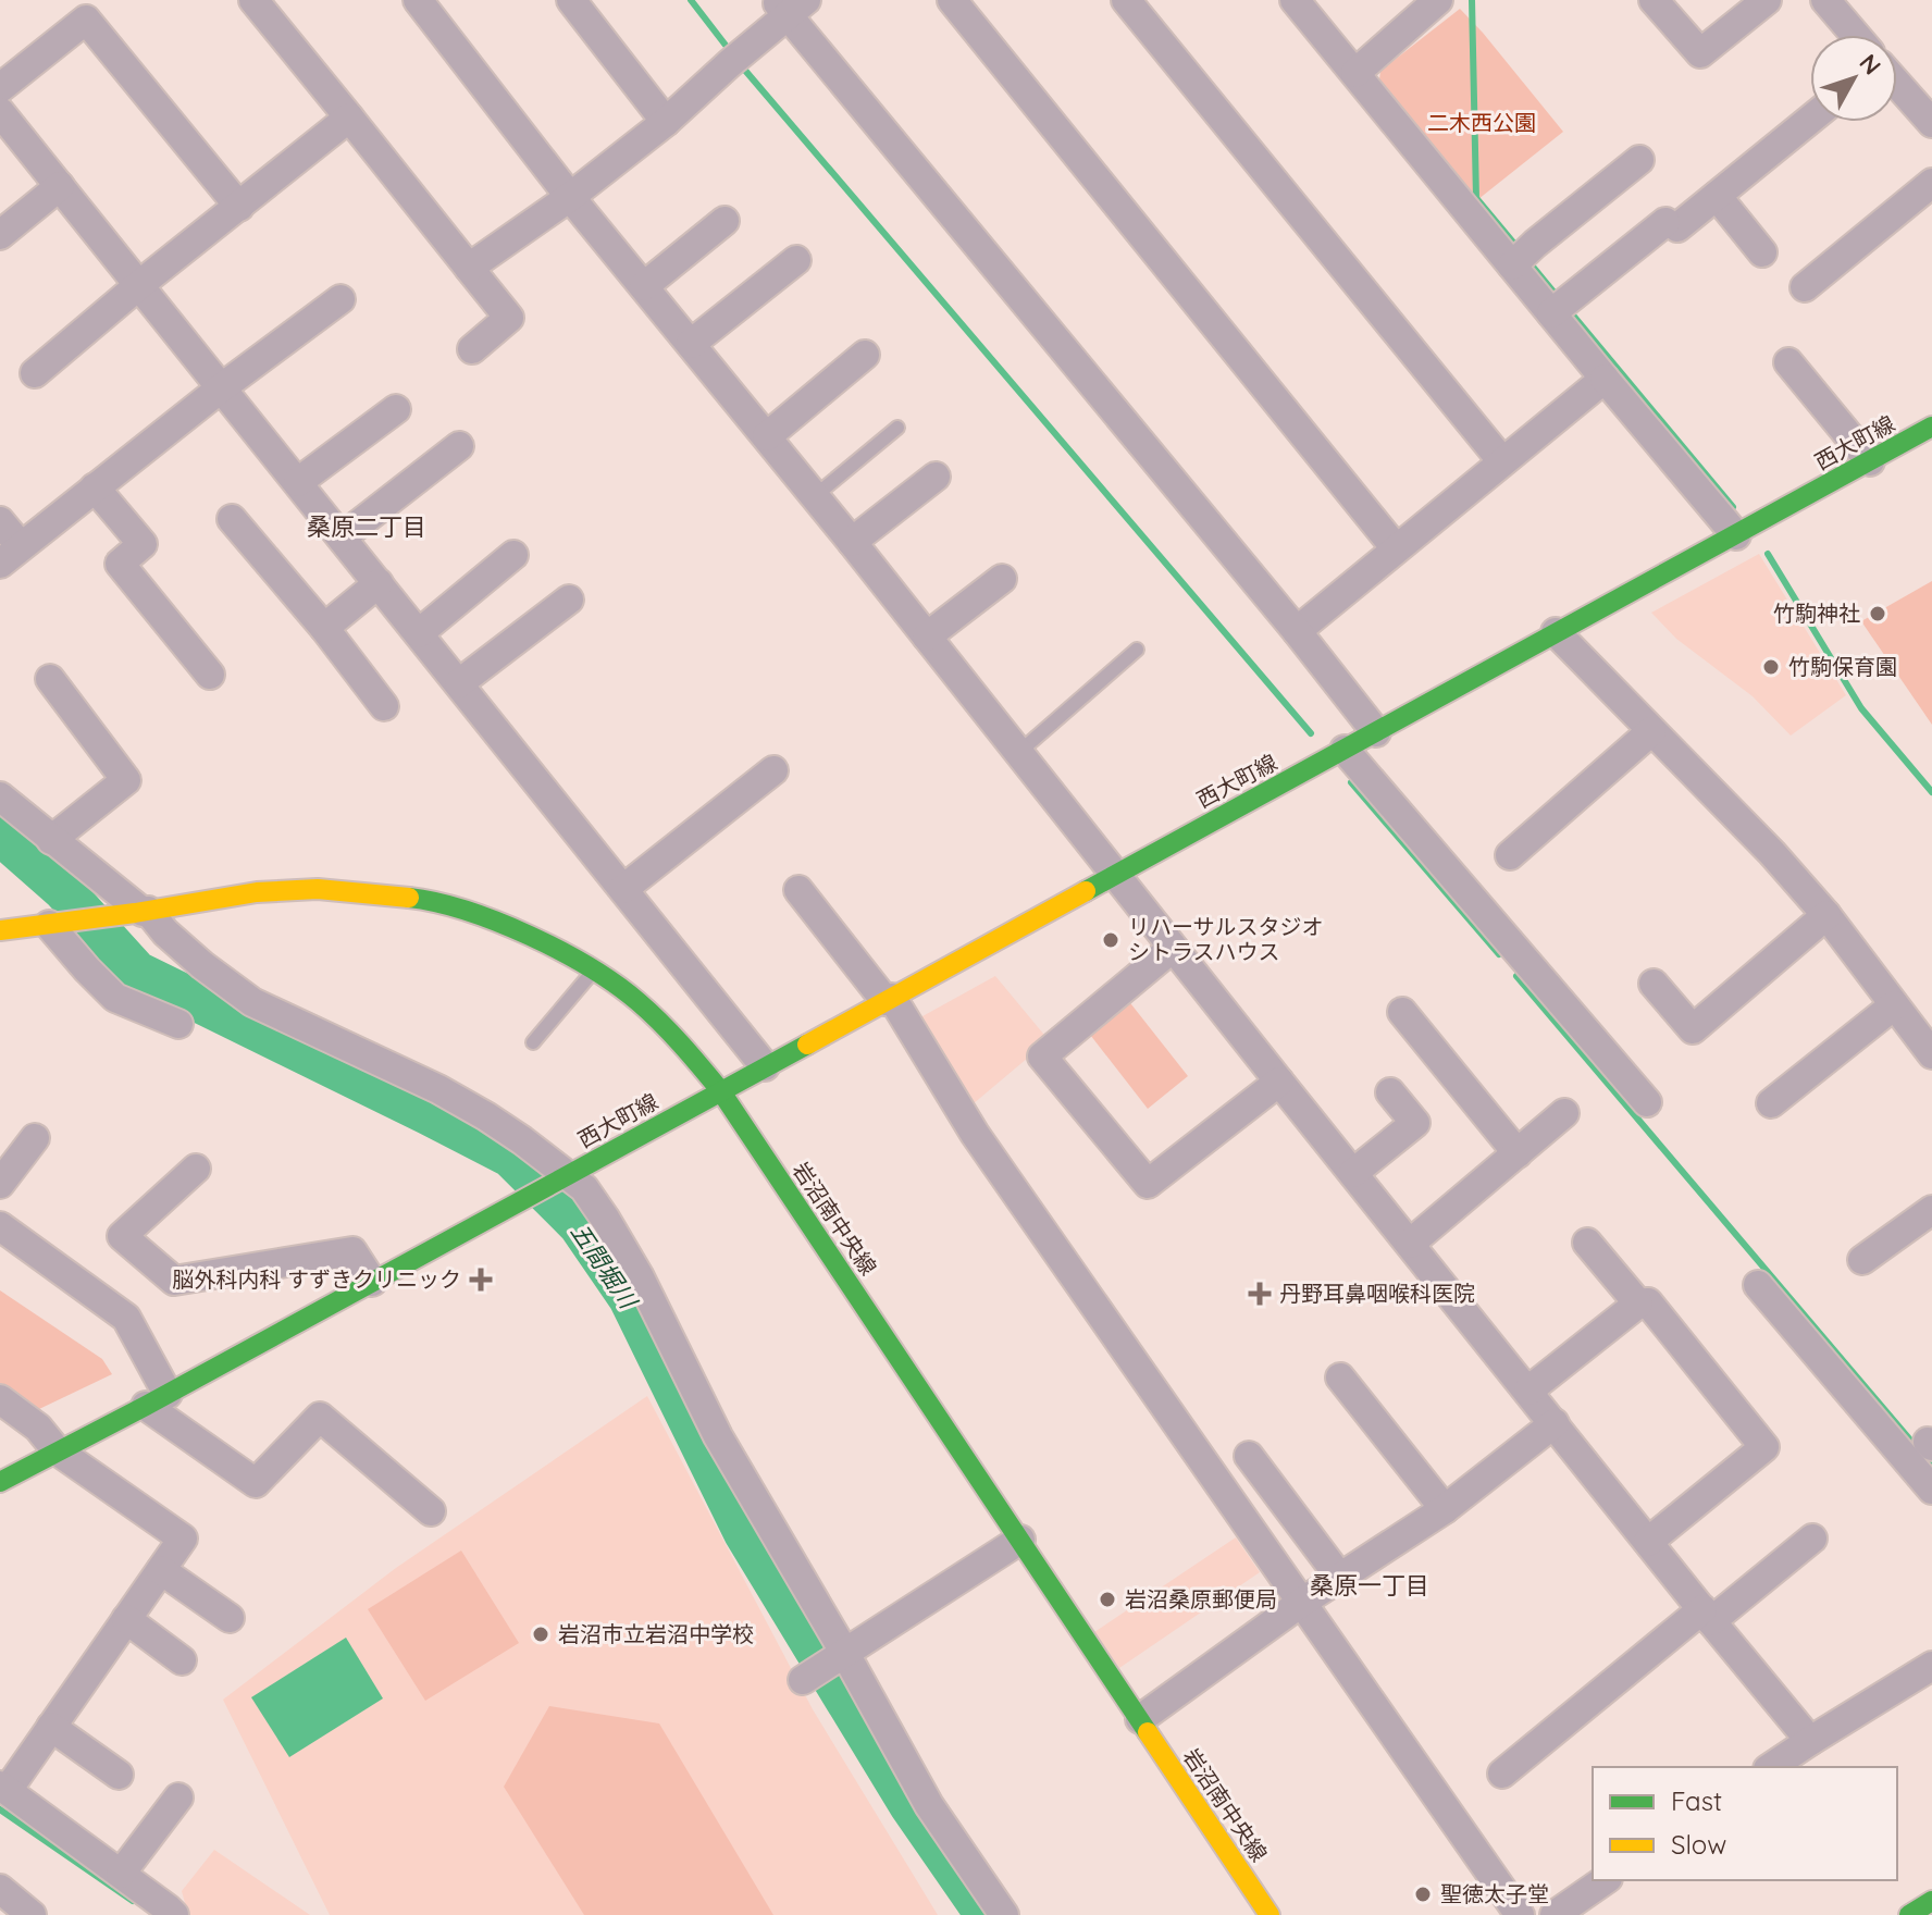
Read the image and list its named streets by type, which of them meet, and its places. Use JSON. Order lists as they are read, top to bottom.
{
  "streets": {
    "street": ["西大町線", "岩沼南中央線"]
  },
  "crossings": [
    ["西大町線", "岩沼南中央線"]
  ],
  "districts": ["桑原二丁目", "桑原一丁目"],
  "water": ["五間堀川"],
  "parks": ["二木西公園"],
  "places": {
    "other": [
      "竹駒神社",
      "竹駒保育園",
      "リハーサルスタジオ シトラスハウス",
      "岩沼桑原郵便局",
      "岩沼市立岩沼中学校",
      "聖徳太子堂"
    ],
    "health": ["脳外科内科 すずきクリニック", "丹野耳鼻咽喉科医院"]
  },
  "legend": ["Fast", "Slow"],
  "north": "top right"
}
